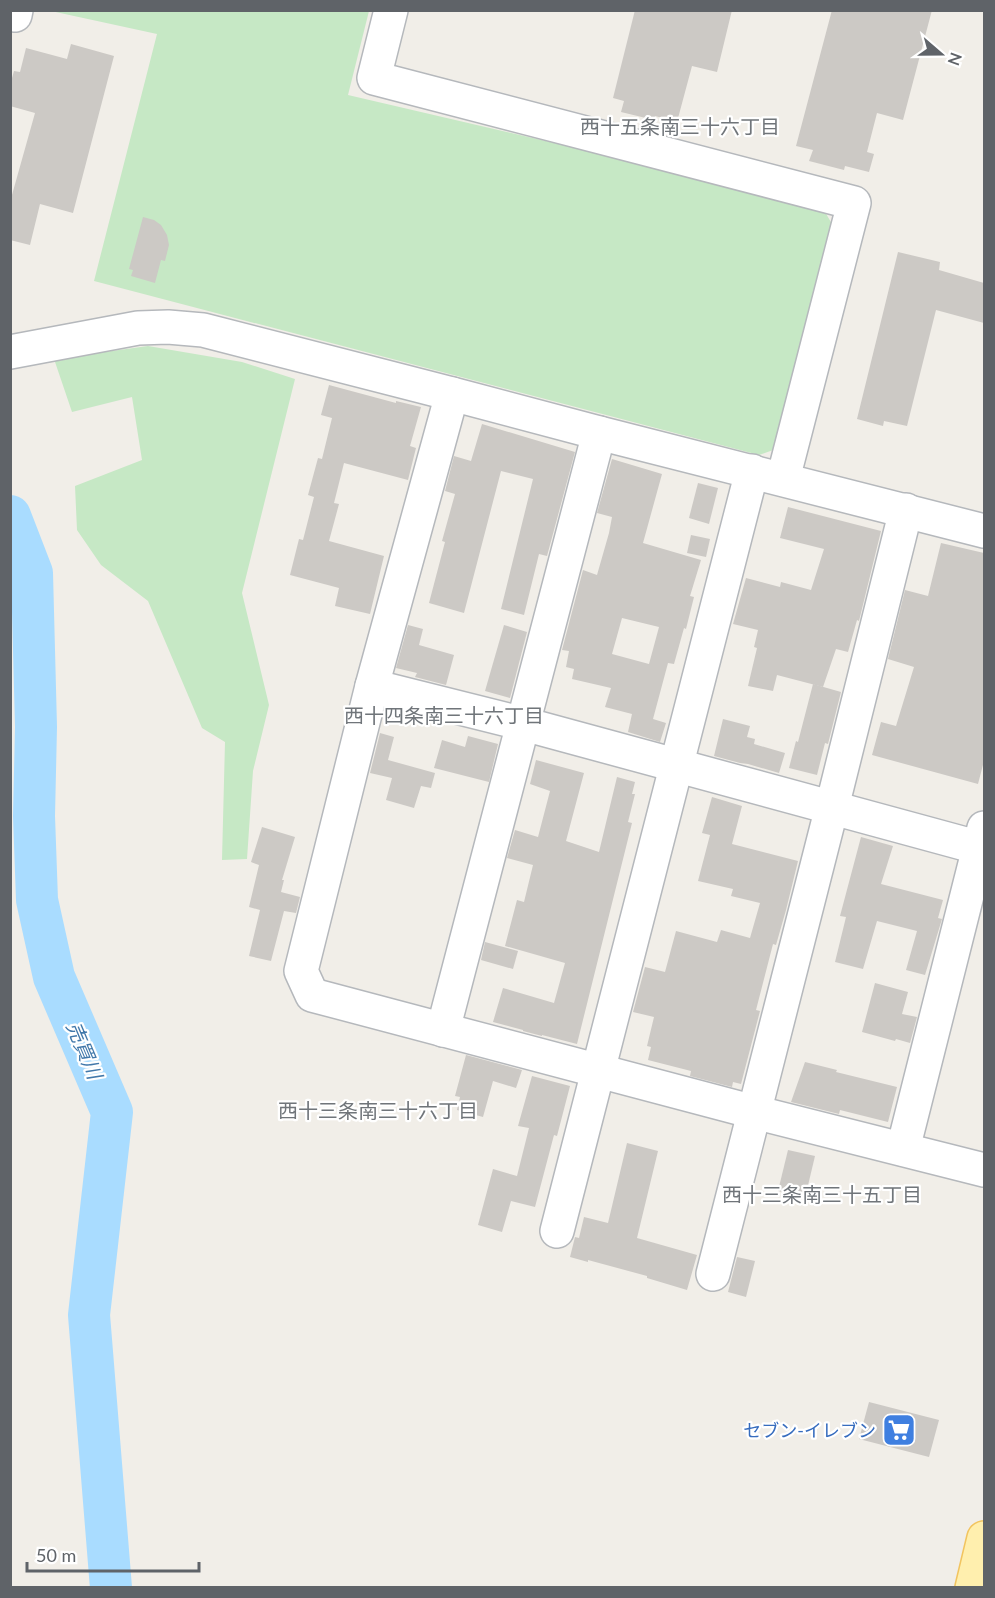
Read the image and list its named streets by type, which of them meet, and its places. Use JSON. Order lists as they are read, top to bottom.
{
  "districts": [
    "西十五条南三十六丁目",
    "西十四条南三十六丁目",
    "西十三条南三十六丁目",
    "西十三条南三十五丁目"
  ],
  "water": ["売買川"],
  "places": {
    "supermarket": ["セブン-イレブン"]
  },
  "scale_bar": "50 m",
  "north": "right"
}
